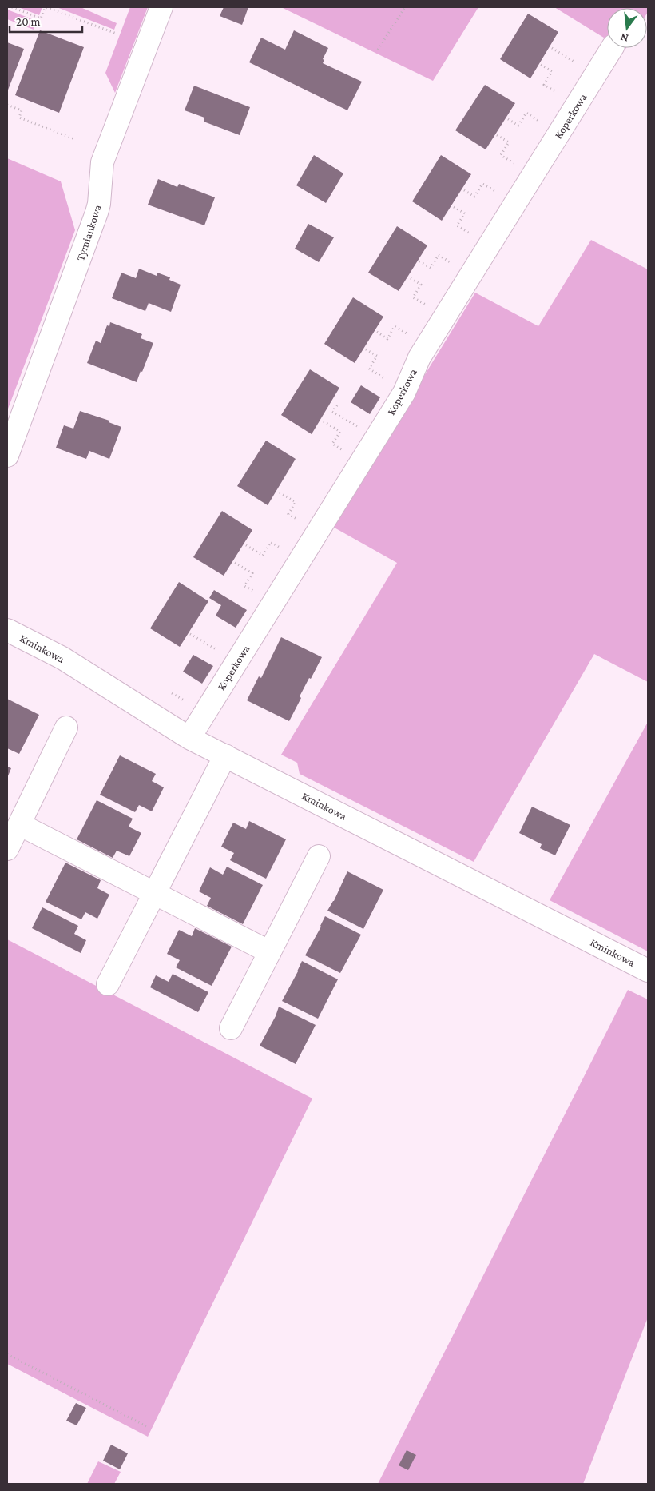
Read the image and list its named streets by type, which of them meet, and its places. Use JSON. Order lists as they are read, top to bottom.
{
  "streets": {
    "street": ["Koperkowa", "Tymiankowa", "Kminkowa"]
  },
  "crossings": [
    ["Koperkowa", "Kminkowa"]
  ],
  "scale_bar": "20 m",
  "north": "bottom"
}
